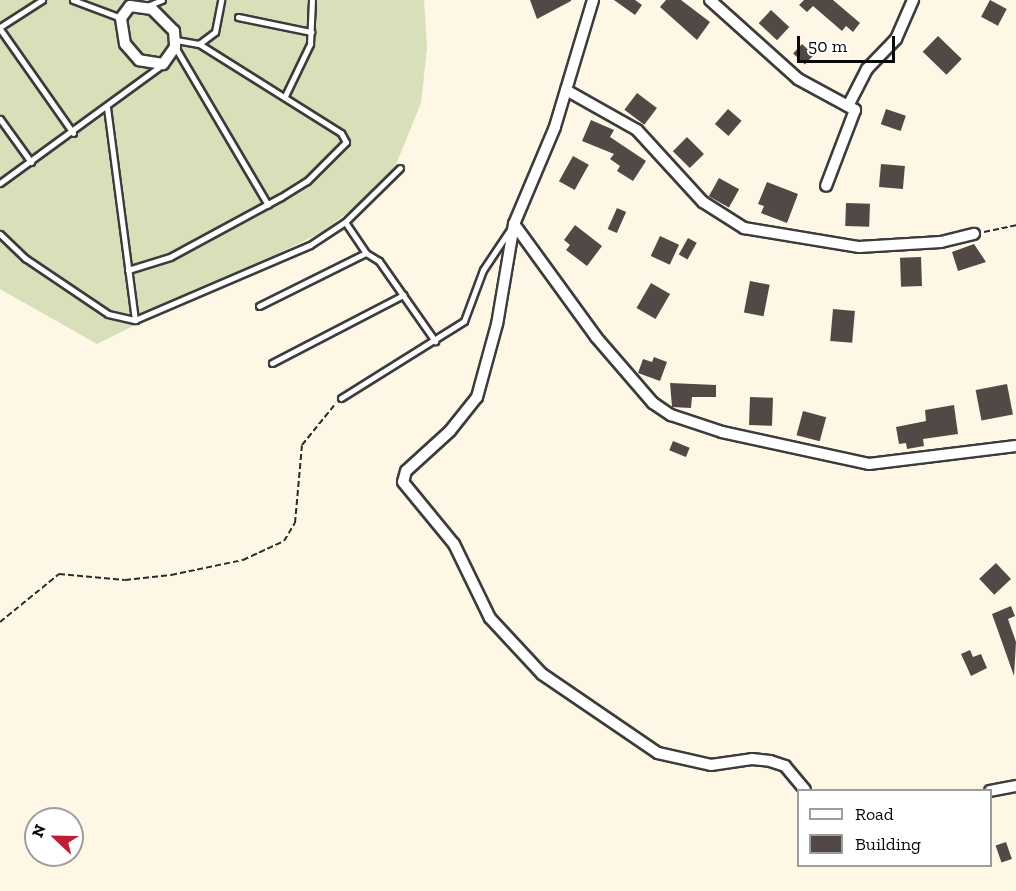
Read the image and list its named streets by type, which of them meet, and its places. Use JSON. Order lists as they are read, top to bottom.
{
  "legend": ["Road", "Building"],
  "scale_bar": "50 m",
  "north": "left"
}
